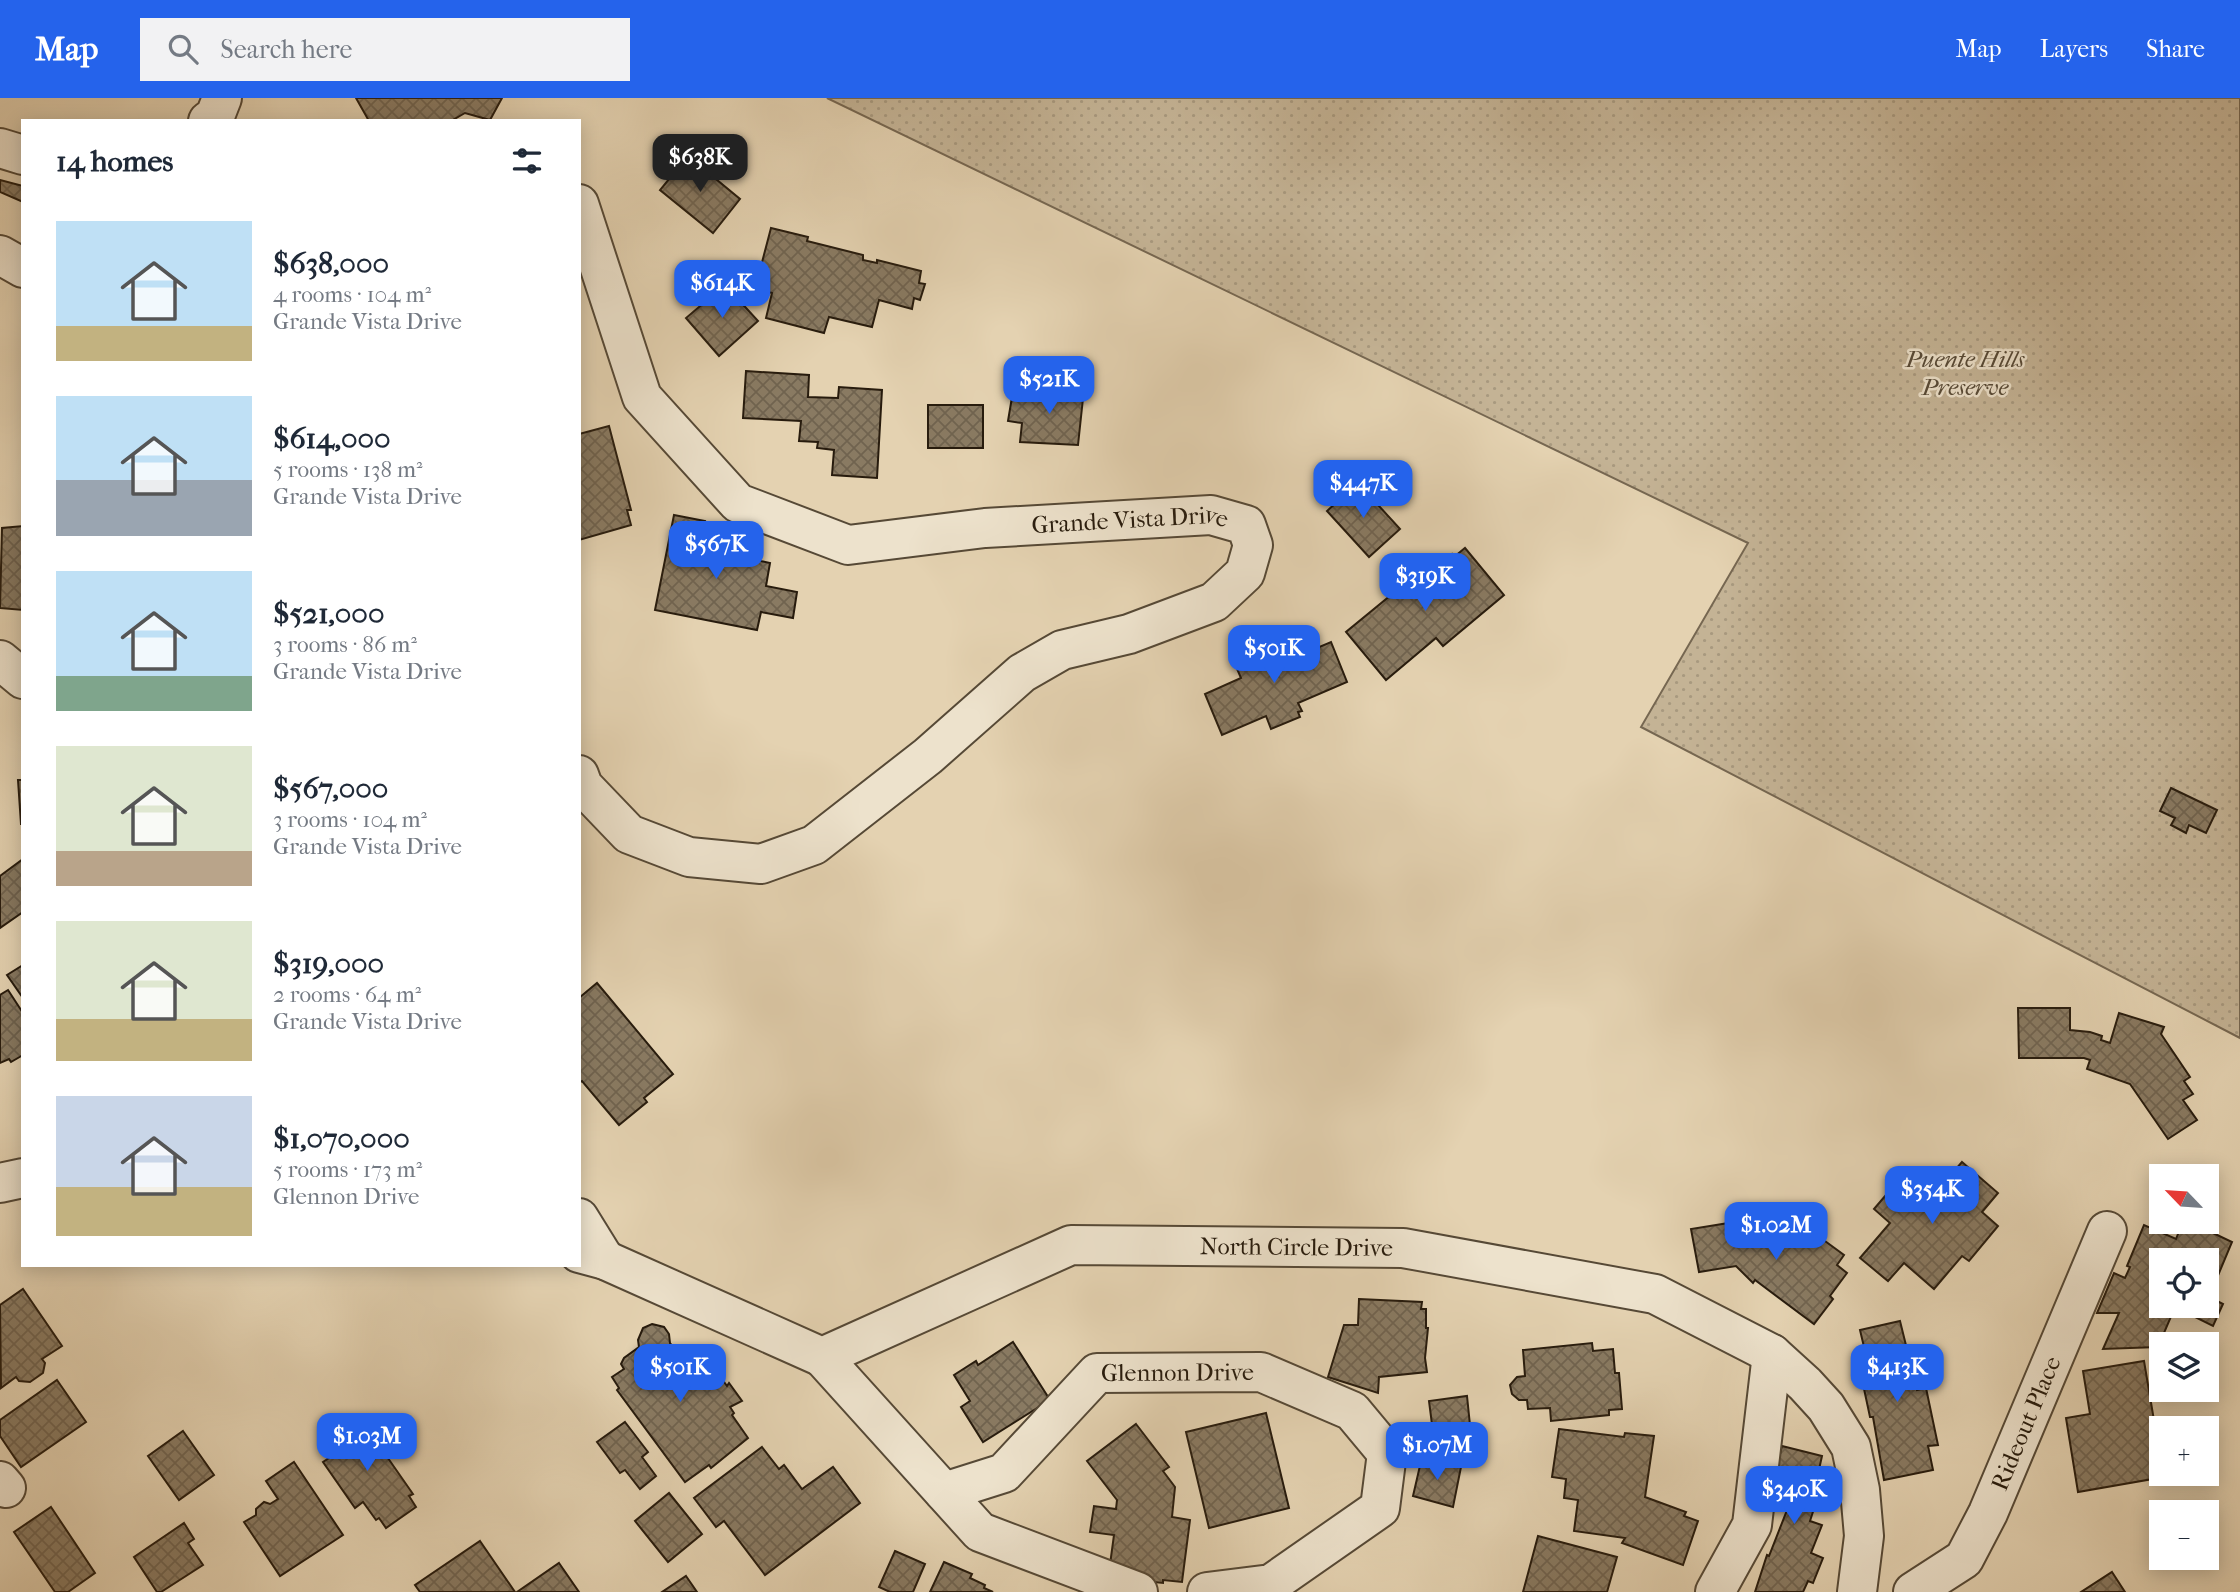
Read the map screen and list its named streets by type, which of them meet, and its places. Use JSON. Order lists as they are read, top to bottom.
{
  "streets": {
    "street": [
      "Grande Vista Drive",
      "North Circle Drive",
      "Glennon Drive",
      "Rideout Place"
    ]
  },
  "parks": ["Puente Hills Preserve"],
  "north": "top left",
  "page": {
    "header": "Map",
    "search": "Search here",
    "nav": ["Map", "Layers", "Share"],
    "heading": "14 homes",
    "price": [
      "$638K",
      "$614K",
      "$521K",
      "$447K",
      "$567K",
      "$319K",
      "$501K",
      "$354K",
      "$1.02M",
      "$501K",
      "$413K",
      "$1.03M",
      "$1.07M",
      "$340K"
    ],
    "list": [
      {
        "name": "$638,000",
        "note": "4 rooms · 104 m² · Grande Vista Drive"
      },
      {
        "name": "$614,000",
        "note": "5 rooms · 138 m² · Grande Vista Drive"
      },
      {
        "name": "$521,000",
        "note": "3 rooms · 86 m² · Grande Vista Drive"
      },
      {
        "name": "$567,000",
        "note": "3 rooms · 104 m² · Grande Vista Drive"
      },
      {
        "name": "$319,000",
        "note": "2 rooms · 64 m² · Grande Vista Drive"
      },
      {
        "name": "$1,070,000",
        "note": "5 rooms · 173 m² · Glennon Drive"
      }
    ],
    "map_buttons": ["+", "−"]
  }
}
